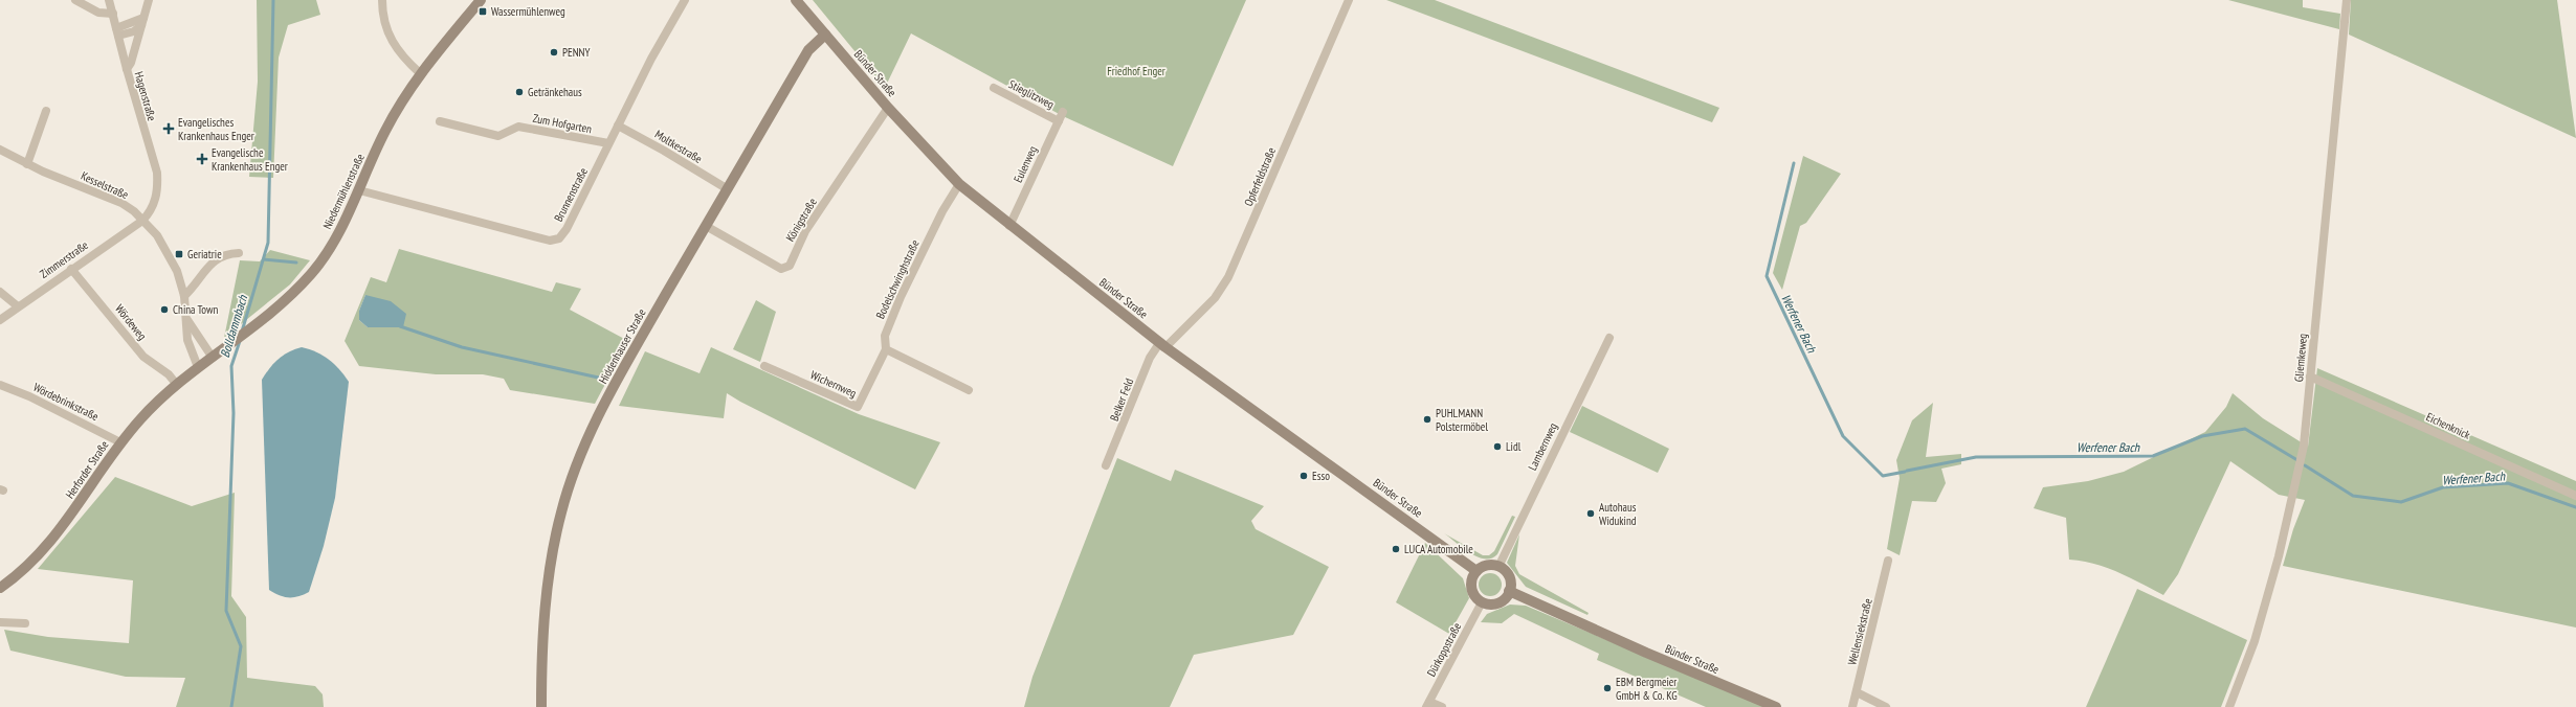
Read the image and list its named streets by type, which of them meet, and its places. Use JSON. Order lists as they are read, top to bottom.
{
  "streets": {
    "street": [
      "Bünder Straße",
      "Stieglitzweg",
      "Hagenstraße",
      "Zum Hofgarten",
      "Moltkestraße",
      "Eulenweg",
      "Opferfeldstraße",
      "Kesselstraße",
      "Niedermühlenstraße",
      "Brunnenstraße",
      "Königstraße",
      "Zimmerstraße",
      "Bodelschwinghstraße",
      "Wördeweg",
      "Hiddenhauser Straße",
      "Gliemkeweg",
      "Wichernweg",
      "Belker Feld",
      "Wördebrinkstraße",
      "Eichenknick",
      "Lambernweg",
      "Herforder Straße",
      "Wellensiekstraße",
      "Dürkoppstraße"
    ]
  },
  "crossings": [
    ["Bünder Straße", "Eulenweg"],
    ["Bünder Straße", "Opferfeldstraße"],
    ["Bünder Straße", "Königstraße"],
    ["Bünder Straße", "Bodelschwinghstraße"],
    ["Bünder Straße", "Hiddenhauser Straße"],
    ["Bünder Straße", "Belker Feld"],
    ["Bünder Straße", "Lambernweg"],
    ["Bünder Straße", "Dürkoppstraße"],
    ["Stieglitzweg", "Eulenweg"],
    ["Hagenstraße", "Kesselstraße"],
    ["Hagenstraße", "Zimmerstraße"],
    ["Zum Hofgarten", "Brunnenstraße"],
    ["Moltkestraße", "Brunnenstraße"],
    ["Moltkestraße", "Hiddenhauser Straße"],
    ["Opferfeldstraße", "Belker Feld"],
    ["Kesselstraße", "Niedermühlenstraße"],
    ["Kesselstraße", "Zimmerstraße"],
    ["Kesselstraße", "Herforder Straße"],
    ["Niedermühlenstraße", "Brunnenstraße"],
    ["Niedermühlenstraße", "Herforder Straße"],
    ["Königstraße", "Hiddenhauser Straße"],
    ["Zimmerstraße", "Wördeweg"],
    ["Bodelschwinghstraße", "Wichernweg"],
    ["Wördeweg", "Herforder Straße"],
    ["Gliemkeweg", "Eichenknick"],
    ["Wördebrinkstraße", "Herforder Straße"],
    ["Lambernweg", "Dürkoppstraße"]
  ],
  "water": ["Werfener Bach", "Bolldammbach"],
  "parks": ["Friedhof Enger"],
  "places": {
    "transit": ["Wassermühlenweg", "Geriatrie"],
    "other": [
      "PENNY",
      "Getränkehaus",
      "China Town",
      "PUHLMANN Polstermöbel",
      "Lidl",
      "Esso",
      "Autohaus Widukind",
      "LUCA Automobile",
      "EBM Bergmeier GmbH & Co. KG"
    ],
    "health": ["Evangelisches Krankenhaus Enger", "Evangelische Krankenhaus Enger"]
  }
}
